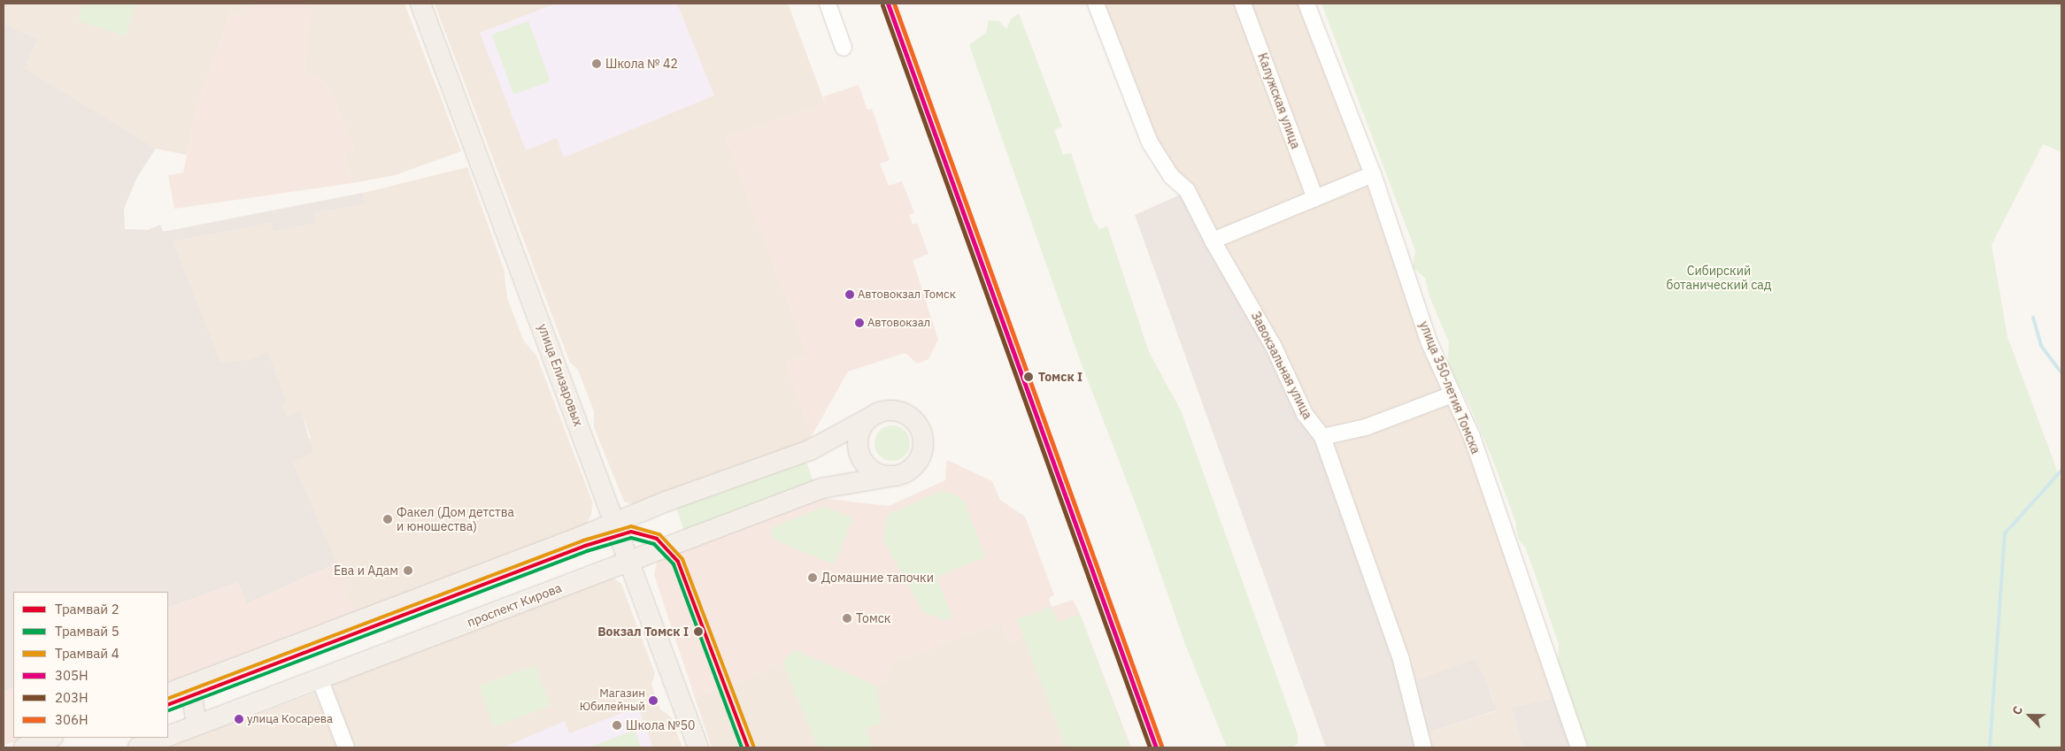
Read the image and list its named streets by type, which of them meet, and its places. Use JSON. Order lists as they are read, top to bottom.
{
  "streets": {
    "main road": ["улица Елизаровых", "проспект Кирова"],
    "street": ["Калужская улица", "Завокзальная улица", "улица 350-летия Томска"]
  },
  "crossings": [
    ["улица Елизаровых", "проспект Кирова"]
  ],
  "parks": ["Сибирский ботанический сад"],
  "places": [
    "Школа № 42",
    "Автовокзал Томск",
    "Автовокзал",
    "Томск I",
    "Факел (Дом детства и юношества)",
    "Ева и Адам",
    "Домашние тапочки",
    "Томск",
    "Вокзал Томск I",
    "Магазин Юбилейный",
    "улица Косарева",
    "Школа №50"
  ],
  "lines": [
    "transit line 305Н",
    "transit line 306Н",
    "transit line 203Н",
    "tram line 4",
    "tram line 2",
    "tram line 5"
  ],
  "legend": [
    "Трамвай 2",
    "Трамвай 5",
    "Трамвай 4",
    "305Н",
    "203Н",
    "306Н"
  ],
  "north": "top left"
}
